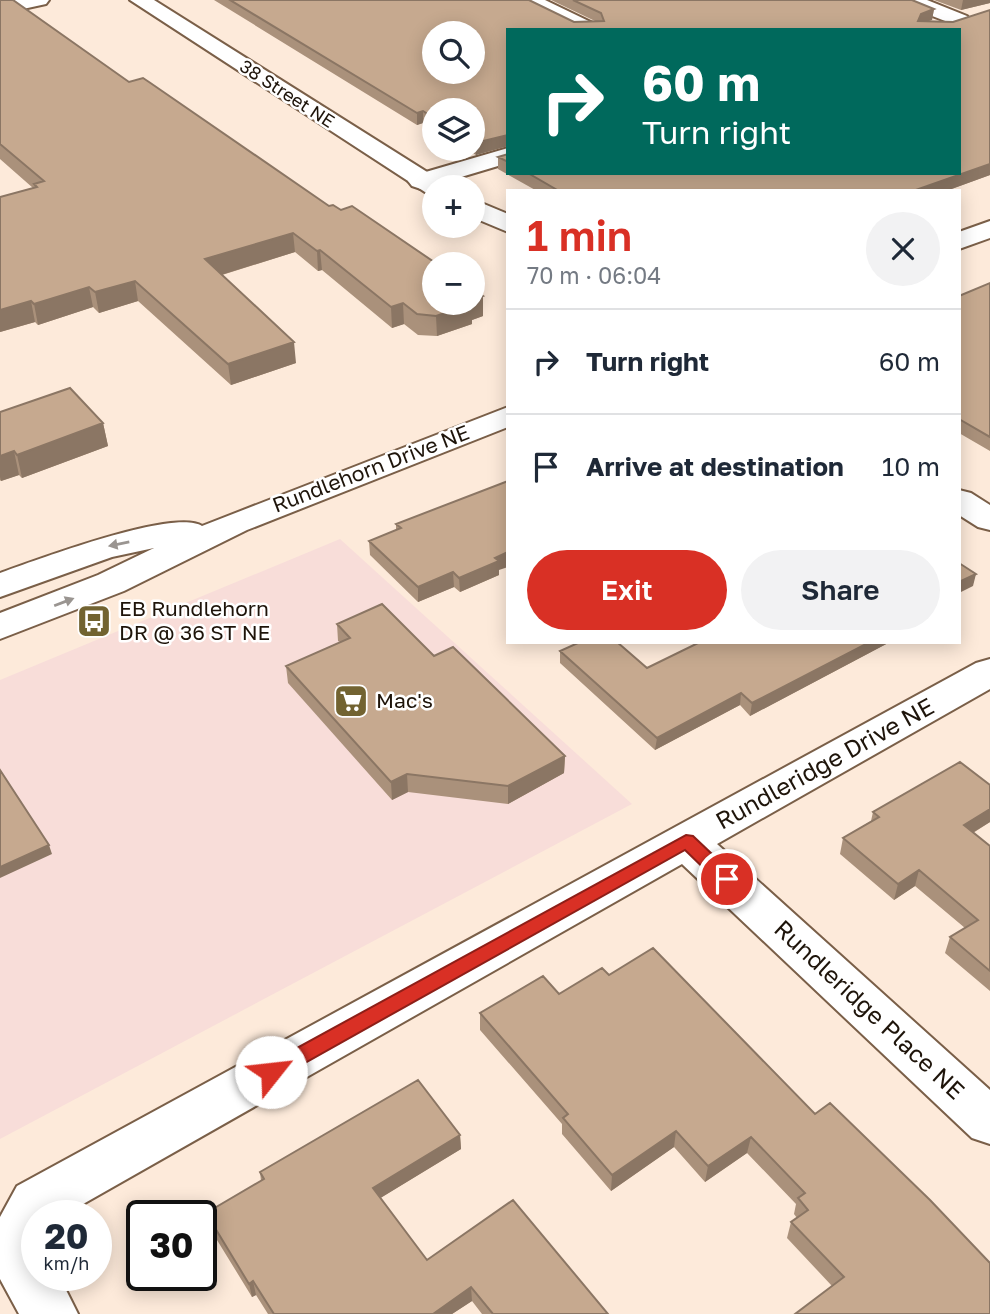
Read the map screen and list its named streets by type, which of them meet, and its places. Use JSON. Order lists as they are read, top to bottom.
{
  "streets": {
    "street": [
      "38 Street NE",
      "Rundlehorn Drive NE",
      "Rundleridge Drive NE",
      "Rundleridge Place NE"
    ]
  },
  "crossings": [
    ["Rundleridge Drive NE", "Rundleridge Place NE"]
  ],
  "places": {
    "bus stop": ["EB Rundlehorn DR @ 36 ST NE"],
    "supermarket": ["Mac's"]
  },
  "page": {
    "map_buttons": ["+", "−"],
    "turn": ["60 m", "Turn right"],
    "heading": ["1 min", "70 m · 06:04"],
    "list": [
      {
        "name": "Turn right",
        "value": "60 m"
      },
      {
        "name": "Arrive at destination",
        "value": "10 m"
      }
    ],
    "buttons": ["Exit", "Share"],
    "speed": "20 km/h",
    "limit": "30"
  }
}
